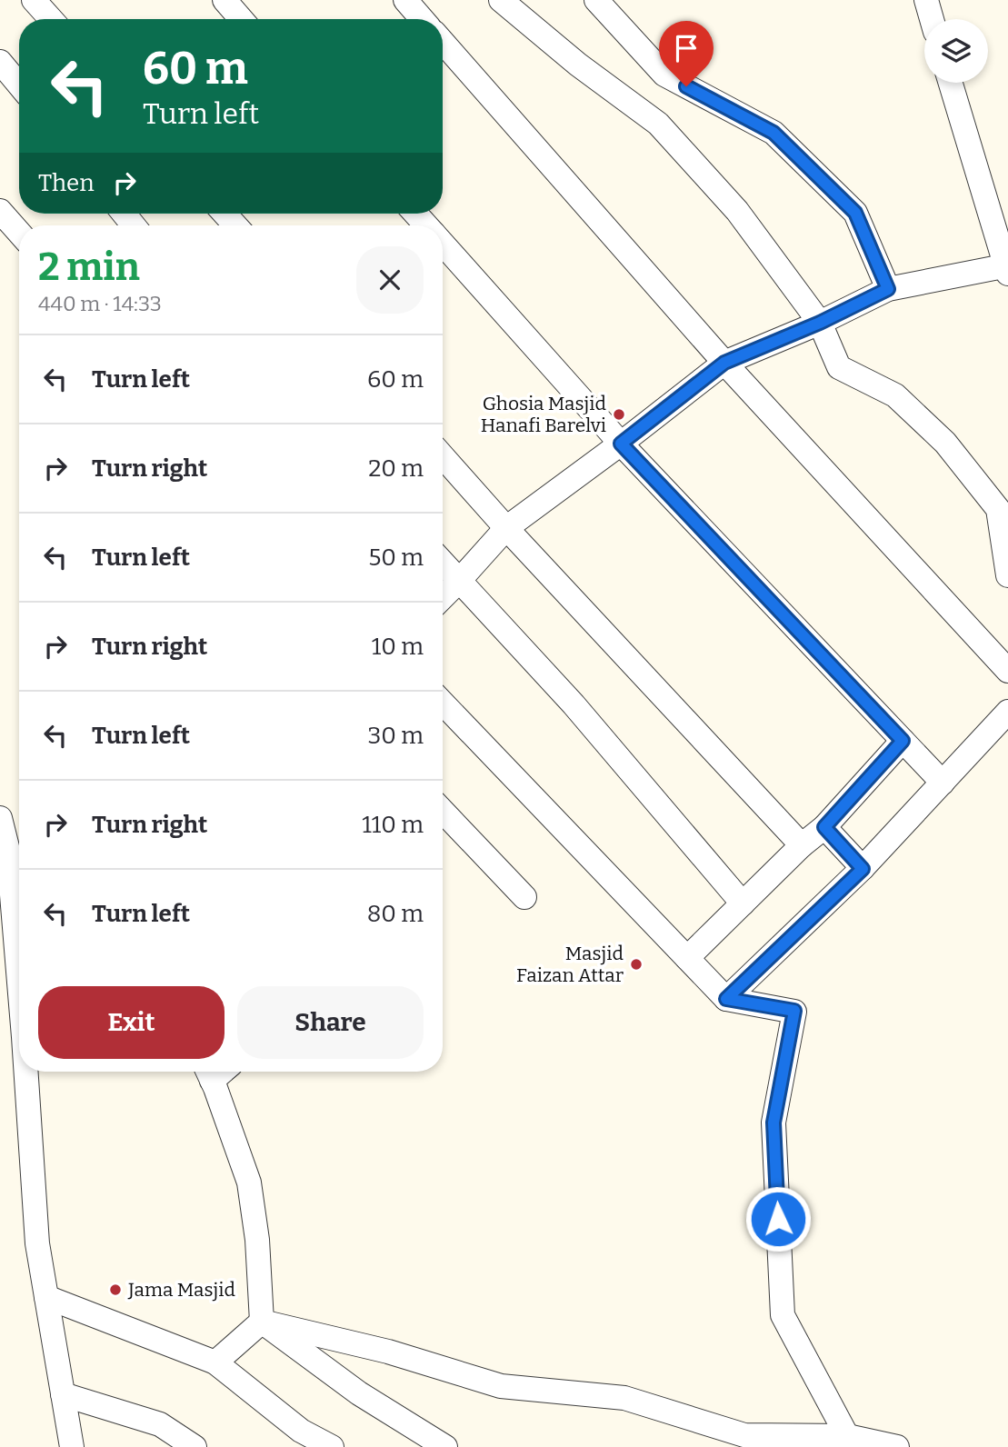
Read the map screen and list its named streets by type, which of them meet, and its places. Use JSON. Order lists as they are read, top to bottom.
{
  "places": ["Ghosia Masjid Hanafi Barelvi", "Masjid Faizan Attar", "Jama Masjid"],
  "page": {
    "turn": ["60 m", "Turn left"],
    "then": "Then",
    "heading": ["2 min", "440 m · 14:33"],
    "list": [
      {
        "name": "Turn left",
        "value": "60 m"
      },
      {
        "name": "Turn right",
        "value": "20 m"
      },
      {
        "name": "Turn left",
        "value": "50 m"
      },
      {
        "name": "Turn right",
        "value": "10 m"
      },
      {
        "name": "Turn left",
        "value": "30 m"
      },
      {
        "name": "Turn right",
        "value": "110 m"
      },
      {
        "name": "Turn left",
        "value": "80 m"
      }
    ],
    "buttons": ["Exit", "Share"]
  }
}
